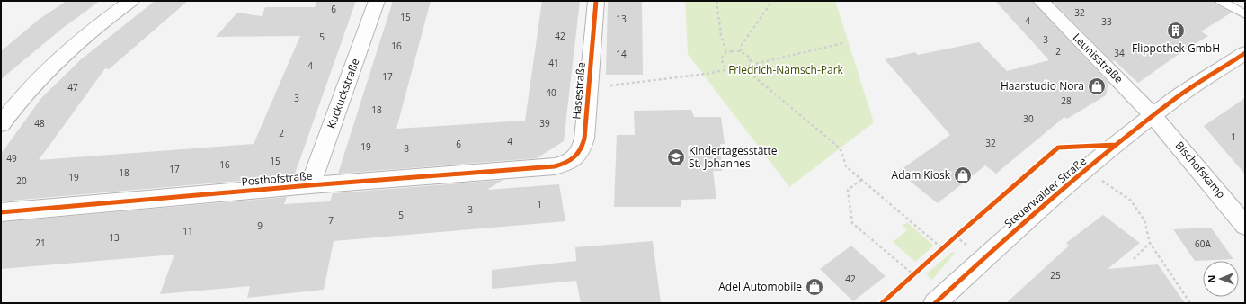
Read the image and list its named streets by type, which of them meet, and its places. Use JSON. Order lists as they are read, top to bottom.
{
  "streets": {
    "street": [
      "Leunisstraße",
      "Hasestraße",
      "Kuckuckstraße",
      "Bischofskamp",
      "Posthofstraße",
      "Steuerwalder Straße"
    ]
  },
  "crossings": [
    ["Leunisstraße", "Bischofskamp"],
    ["Leunisstraße", "Steuerwalder Straße"],
    ["Hasestraße", "Posthofstraße"],
    ["Kuckuckstraße", "Posthofstraße"],
    ["Bischofskamp", "Steuerwalder Straße"]
  ],
  "parks": ["Friedrich-Nämsch-Park"],
  "places": {
    "building": ["Flippothek GmbH"],
    "shop": ["Haarstudio Nora", "Adam Kiosk", "Adel Automobile"],
    "school or university": ["Kindertagesstätte St. Johannes"]
  },
  "house_numbers": [
    "6",
    "32",
    "15",
    "13",
    "4",
    "33",
    "42",
    "5",
    "3",
    "16",
    "2",
    "34",
    "14",
    "41",
    "4",
    "17",
    "47",
    "40",
    "3",
    "28",
    "18",
    "30",
    "48",
    "39",
    "2",
    "1",
    "4",
    "32",
    "6",
    "19",
    "8",
    "49",
    "15",
    "16",
    "17",
    "18",
    "19",
    "20",
    "1",
    "3",
    "5",
    "7",
    "9",
    "11",
    "13",
    "21",
    "60A",
    "25",
    "42"
  ],
  "north": "left"
}
